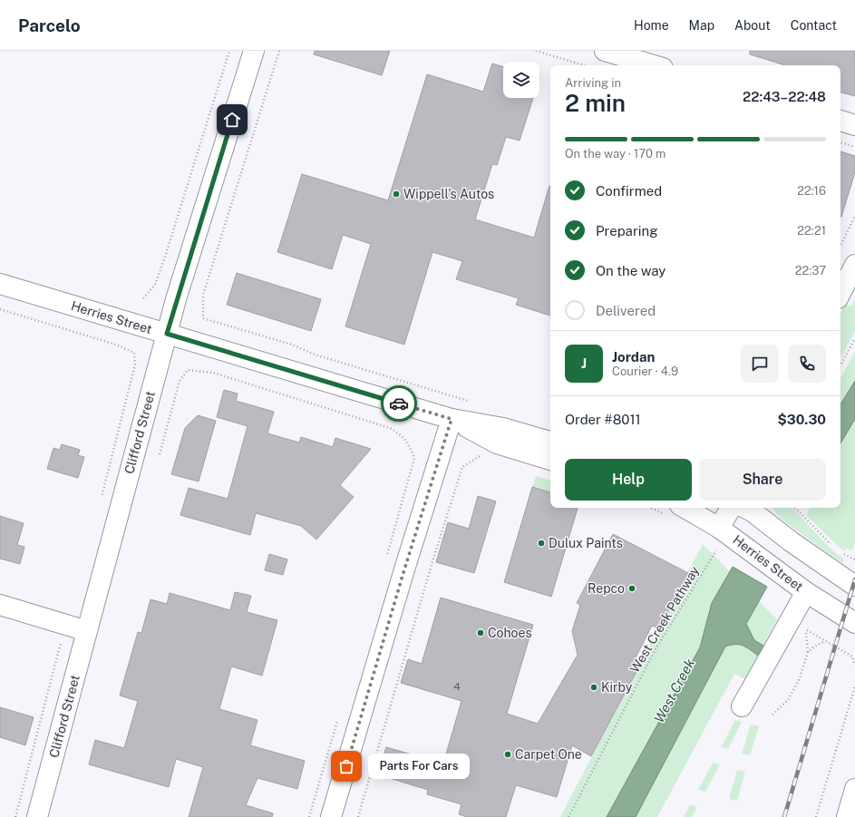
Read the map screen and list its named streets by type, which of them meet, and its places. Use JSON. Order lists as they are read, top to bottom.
{
  "streets": {
    "main road": ["Herries Street", "Clifford Street"],
    "path": ["West Creek Pathway"]
  },
  "crossings": [
    ["Herries Street", "Clifford Street"]
  ],
  "water": ["West Creek"],
  "places": [
    "Wippell's Autos",
    "Dulux Paints",
    "Repco",
    "Cohoes",
    "Kirby",
    "Carpet One",
    "Parts For Cars"
  ],
  "house_numbers": ["4"],
  "page": {
    "header": "Parcelo",
    "nav": [
      "Home",
      "Map",
      "About",
      "Contact"
    ],
    "heading": ["2 min", "Arriving in", "22:43–22:48"],
    "panel": [
      "Jordan",
      "Courier · 4.9",
      "Order #8011",
      "$30.30"
    ],
    "bar": "On the way · 170 m",
    "list": [
      ["Confirmed", "22:16"],
      ["Preparing", "22:21"],
      ["On the way", "22:37"],
      "Delivered"
    ],
    "round": "J",
    "buttons": ["Help", "Share"],
    "bubble": "Parts For Cars"
  }
}
